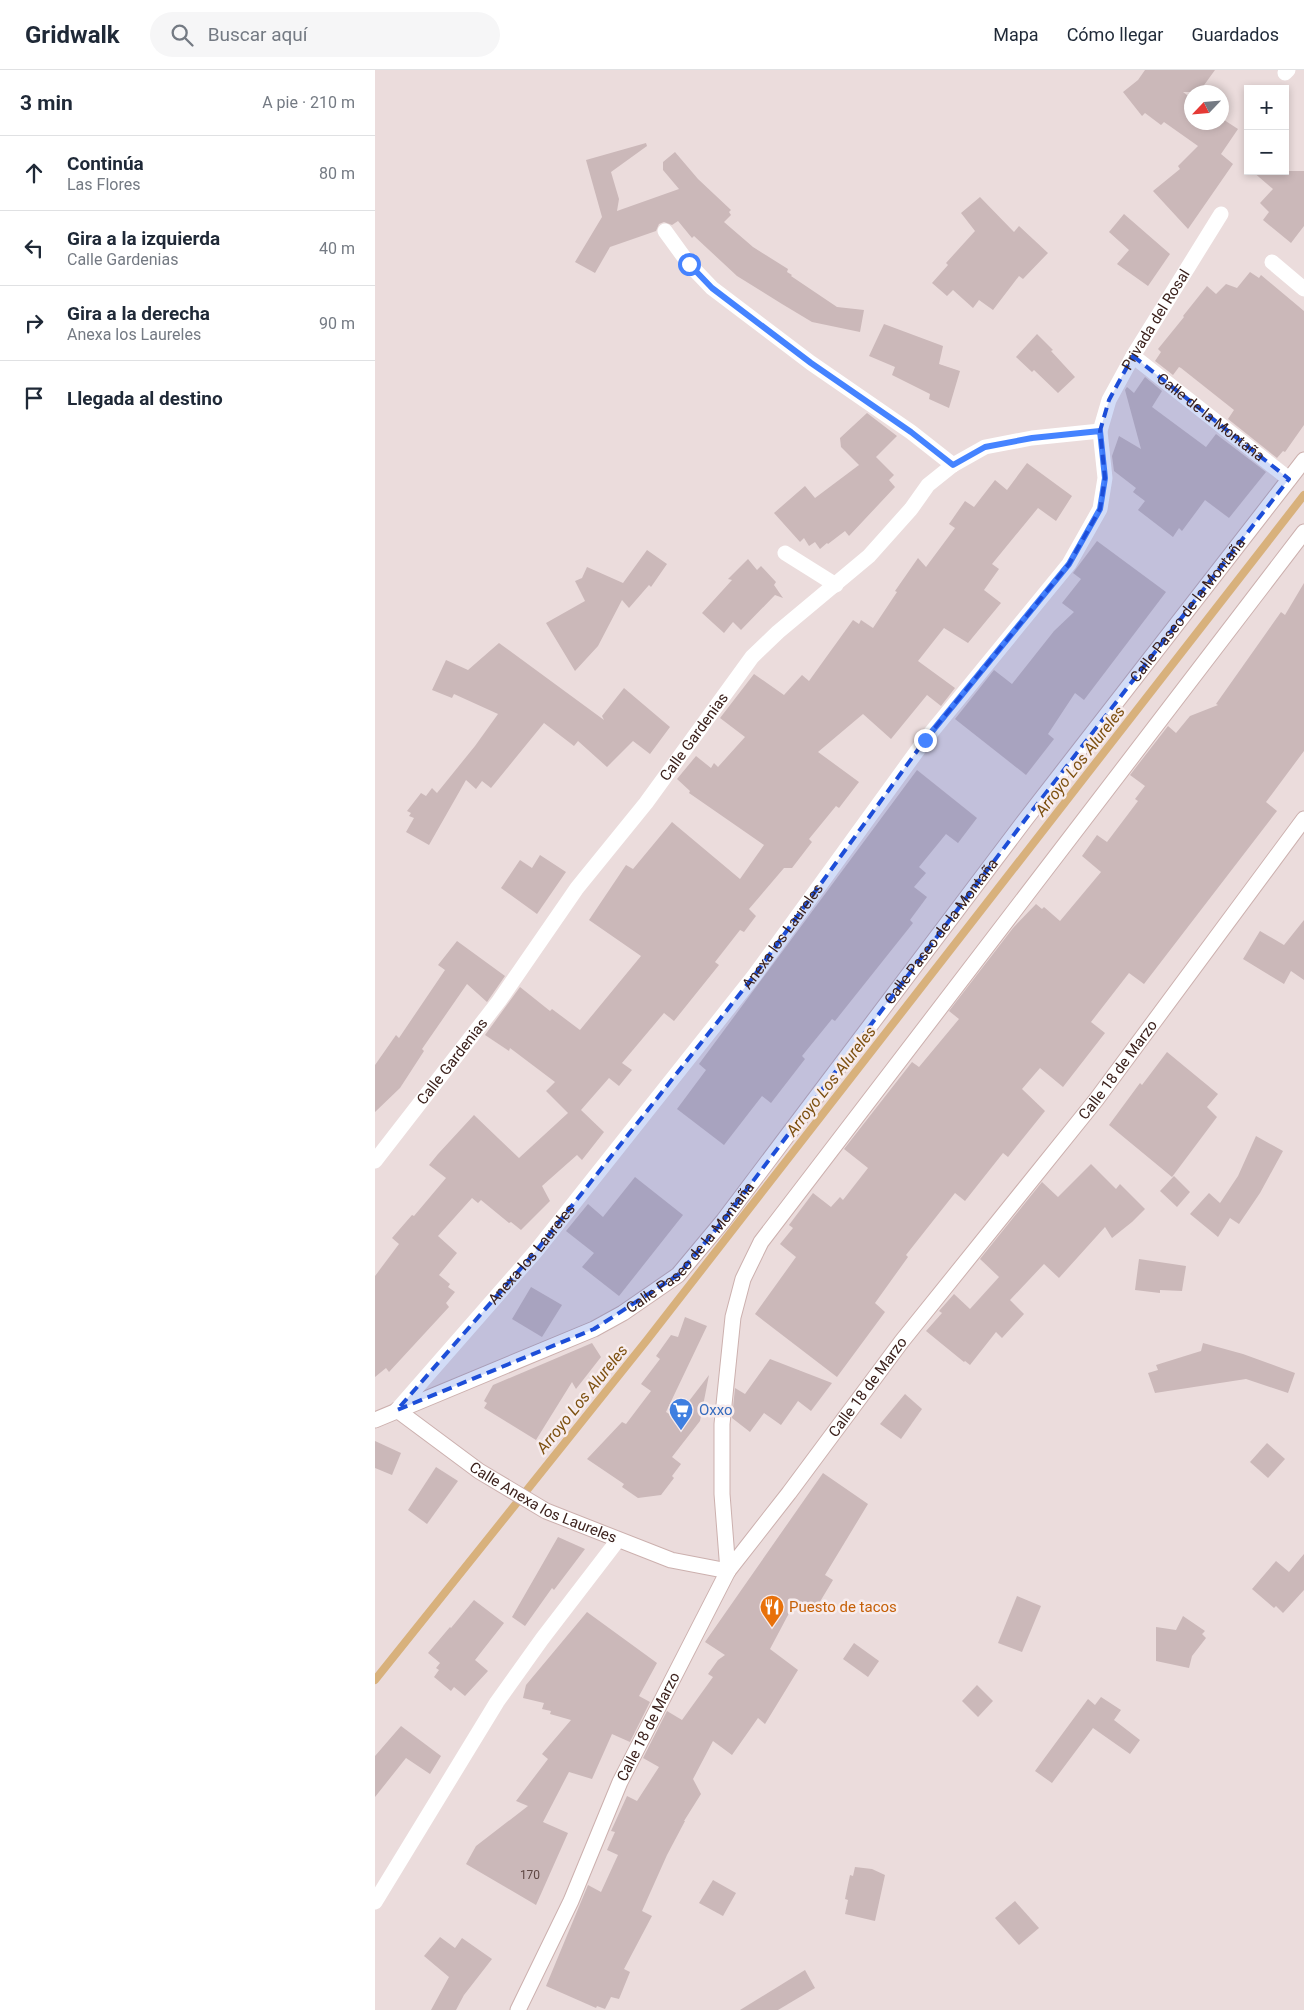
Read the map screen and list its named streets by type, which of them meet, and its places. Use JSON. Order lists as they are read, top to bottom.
{
  "streets": {
    "main road": [
      "Privada del Rosal",
      "Calle de la Montaña",
      "Calle Paseo de la Montaña",
      "Calle Gardenias",
      "Anexa los Laureles",
      "Calle 18 de Marzo",
      "Calle Anexa los Laureles"
    ]
  },
  "crossings": [
    ["Privada del Rosal", "Calle de la Montaña"],
    ["Privada del Rosal", "Calle Gardenias"],
    ["Privada del Rosal", "Anexa los Laureles"],
    ["Calle de la Montaña", "Calle Paseo de la Montaña"],
    ["Calle Paseo de la Montaña", "Anexa los Laureles"],
    ["Calle Paseo de la Montaña", "Calle Anexa los Laureles"],
    ["Calle Gardenias", "Anexa los Laureles"],
    ["Anexa los Laureles", "Calle Anexa los Laureles"],
    ["Calle 18 de Marzo", "Calle Anexa los Laureles"]
  ],
  "water": ["Arroyo Los Alureles"],
  "places": {
    "supermarket": ["Oxxo"],
    "restaurant": ["Puesto de tacos"]
  },
  "house_numbers": ["170"],
  "north": "bottom left",
  "page": {
    "header": "Gridwalk",
    "search": "Buscar aquí",
    "nav": ["Mapa", "Cómo llegar", "Guardados"],
    "heading": ["3 min", "A pie · 210 m"],
    "map_buttons": ["+", "−"],
    "list": [
      ["Continúa", "Las Flores", "80 m"],
      ["Gira a la izquierda", "Calle Gardenias", "40 m"],
      ["Gira a la derecha", "Anexa los Laureles", "90 m"],
      "Llegada al destino"
    ]
  }
}
